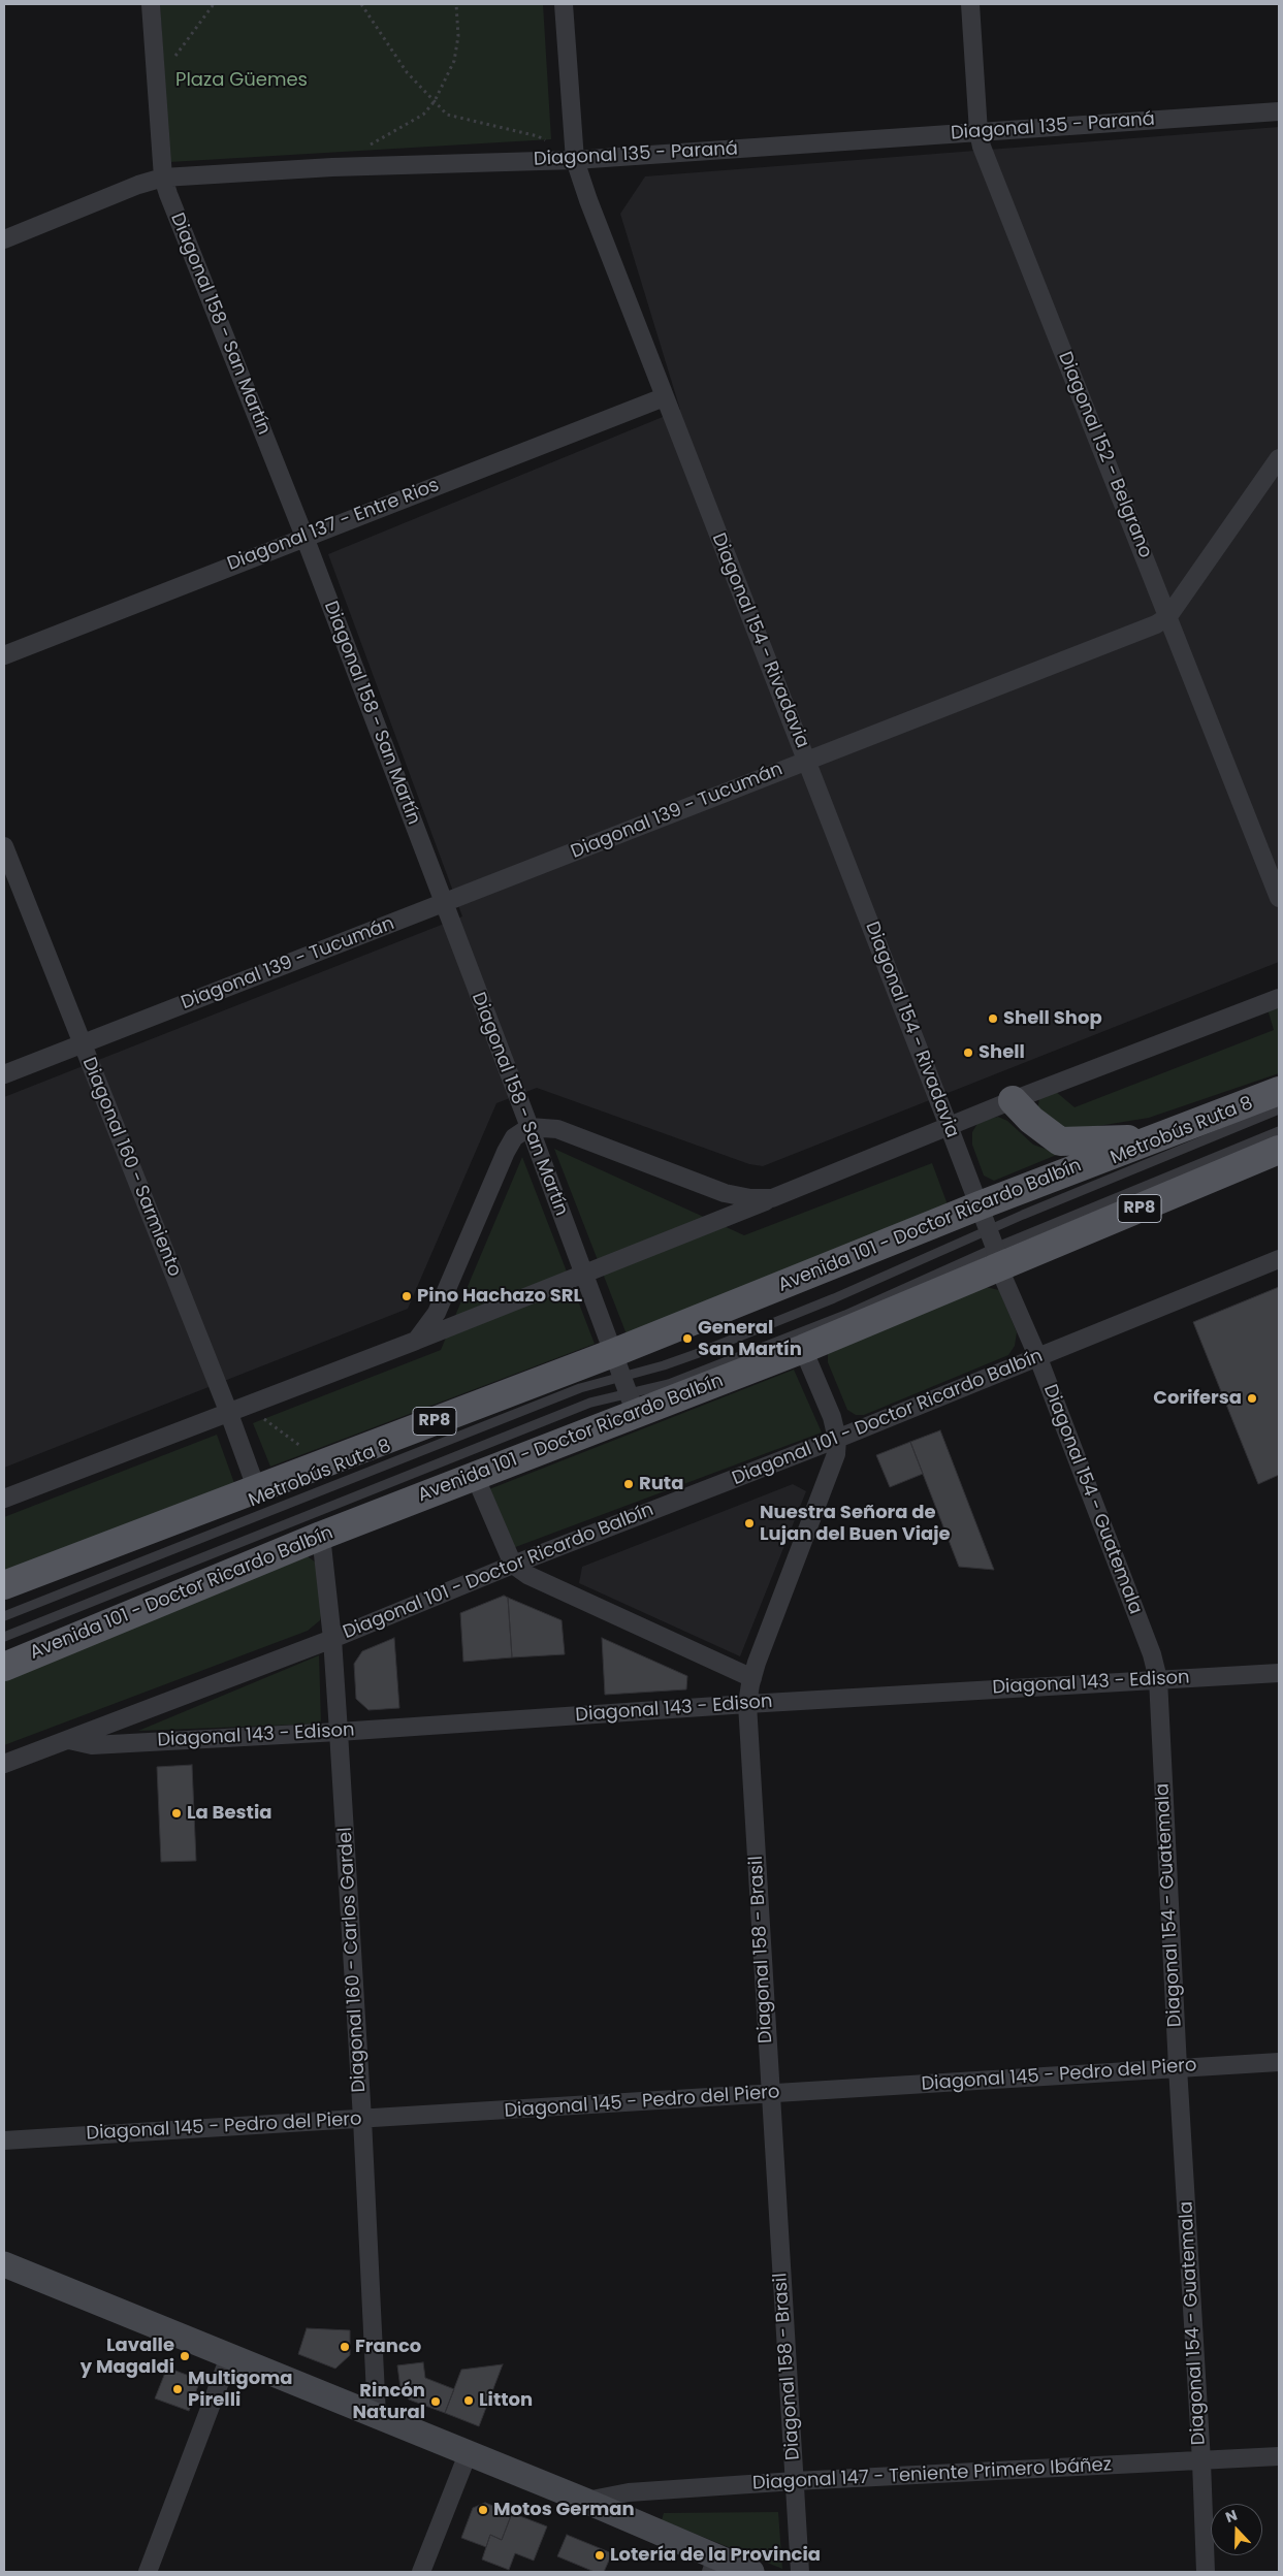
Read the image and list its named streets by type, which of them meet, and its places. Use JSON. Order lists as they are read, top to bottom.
{
  "streets": {
    "main road": ["RP8", "Avenida 101 - Doctor Ricardo Balbín"],
    "street": [
      "Diagonal 135 - Paraná",
      "Diagonal 158 - San Martín",
      "Diagonal 152 - Belgrano",
      "Diagonal 137 - Entre Rios",
      "Diagonal 154 - Rivadavia",
      "Diagonal 139 - Tucumán",
      "Diagonal 160 - Sarmiento",
      "Diagonal 101 - Doctor Ricardo Balbín",
      "Diagonal 154 - Guatemala",
      "Diagonal 143 - Edison",
      "Diagonal 158 - Brasil",
      "Diagonal 160 - Carlos Gardel",
      "Diagonal 145 - Pedro del Piero",
      "Diagonal 147 - Teniente Primero Ibáñez"
    ],
    "lane": ["Metrobús Ruta 8"]
  },
  "crossings": [
    ["Diagonal 135 - Paraná", "Diagonal 158 - San Martín"],
    ["Diagonal 135 - Paraná", "Diagonal 152 - Belgrano"],
    ["Diagonal 135 - Paraná", "Diagonal 154 - Rivadavia"],
    ["Diagonal 158 - San Martín", "Diagonal 137 - Entre Rios"],
    ["Diagonal 158 - San Martín", "Diagonal 139 - Tucumán"],
    ["Diagonal 158 - San Martín", "Metrobús Ruta 8"],
    ["Diagonal 158 - San Martín", "Avenida 101 - Doctor Ricardo Balbín"],
    ["Diagonal 152 - Belgrano", "Diagonal 139 - Tucumán"],
    ["Diagonal 137 - Entre Rios", "Diagonal 154 - Rivadavia"],
    ["Diagonal 154 - Rivadavia", "Diagonal 139 - Tucumán"],
    ["Diagonal 154 - Rivadavia", "Metrobús Ruta 8"],
    ["Diagonal 154 - Rivadavia", "Avenida 101 - Doctor Ricardo Balbín"],
    ["Diagonal 154 - Rivadavia", "Diagonal 154 - Guatemala"],
    ["Diagonal 139 - Tucumán", "Diagonal 160 - Sarmiento"],
    ["Metrobús Ruta 8", "Avenida 101 - Doctor Ricardo Balbín"],
    ["Metrobús Ruta 8", "Diagonal 154 - Guatemala"],
    ["Diagonal 160 - Sarmiento", "Avenida 101 - Doctor Ricardo Balbín"],
    ["Avenida 101 - Doctor Ricardo Balbín", "Diagonal 154 - Guatemala"],
    ["Avenida 101 - Doctor Ricardo Balbín", "Diagonal 158 - Brasil"],
    ["Avenida 101 - Doctor Ricardo Balbín", "Diagonal 160 - Carlos Gardel"],
    ["Diagonal 101 - Doctor Ricardo Balbín", "Diagonal 154 - Guatemala"],
    ["Diagonal 101 - Doctor Ricardo Balbín", "Diagonal 143 - Edison"],
    ["Diagonal 101 - Doctor Ricardo Balbín", "Diagonal 158 - Brasil"],
    ["Diagonal 101 - Doctor Ricardo Balbín", "Diagonal 160 - Carlos Gardel"],
    ["Diagonal 154 - Guatemala", "Diagonal 143 - Edison"],
    ["Diagonal 154 - Guatemala", "Diagonal 145 - Pedro del Piero"],
    ["Diagonal 154 - Guatemala", "Diagonal 147 - Teniente Primero Ibáñez"],
    ["Diagonal 143 - Edison", "Diagonal 158 - Brasil"],
    ["Diagonal 143 - Edison", "Diagonal 160 - Carlos Gardel"],
    ["Diagonal 158 - Brasil", "Diagonal 145 - Pedro del Piero"],
    ["Diagonal 158 - Brasil", "Diagonal 147 - Teniente Primero Ibáñez"],
    ["Diagonal 160 - Carlos Gardel", "Diagonal 145 - Pedro del Piero"]
  ],
  "parks": ["Plaza Güemes"],
  "places": [
    "Shell Shop",
    "Shell",
    "Pino Hachazo SRL",
    "General San Martín",
    "Corifersa",
    "Ruta",
    "Nuestra Señora de Lujan del Buen Viaje",
    "La Bestia",
    "Franco",
    "Lavalle y Magaldi",
    "Multigoma Pirelli",
    "Litton",
    "Rincón Natural",
    "Motos German",
    "Lotería de la Provincia"
  ],
  "north": "top"
}
